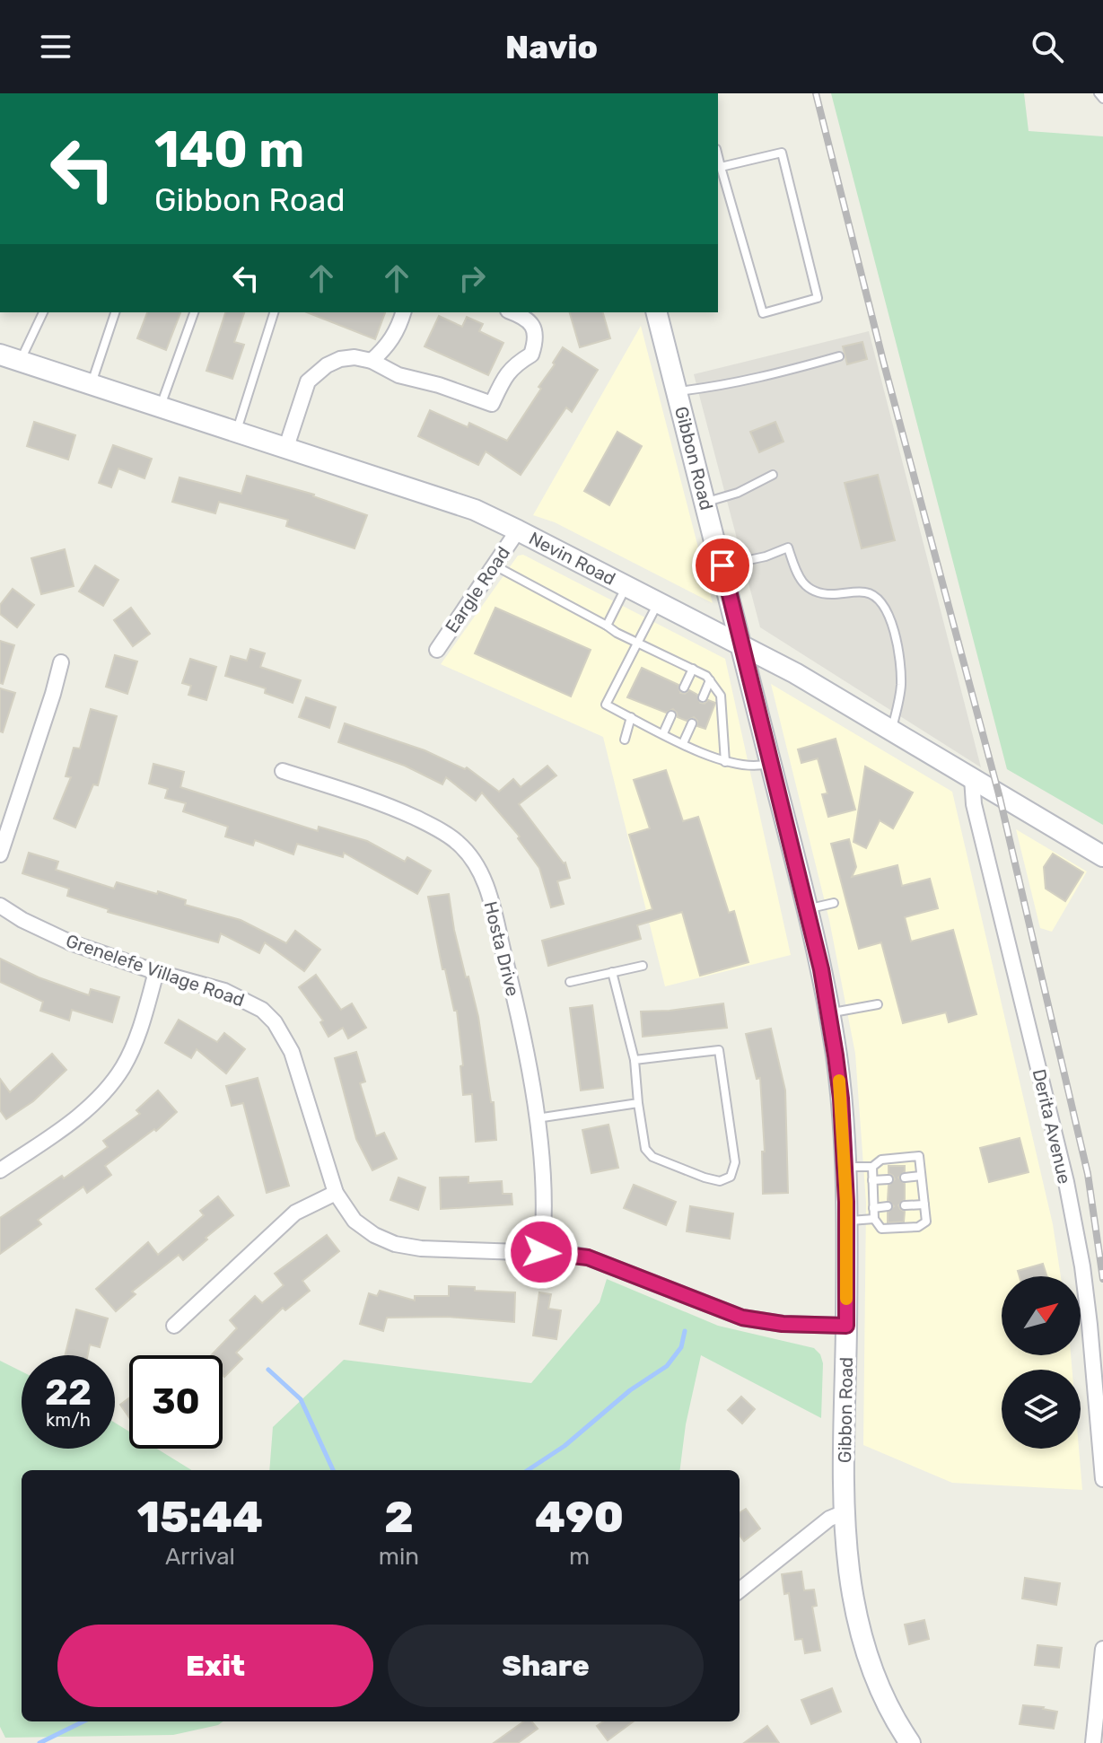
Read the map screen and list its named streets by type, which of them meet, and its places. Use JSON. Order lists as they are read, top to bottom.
{
  "streets": {
    "main road": ["Gibbon Road", "Nevin Road"],
    "street": [
      "Eargle Road",
      "Hosta Drive",
      "Grenelefe Village Road",
      "Derita Avenue"
    ]
  },
  "crossings": [
    ["Gibbon Road", "Nevin Road"],
    ["Gibbon Road", "Grenelefe Village Road"],
    ["Nevin Road", "Eargle Road"],
    ["Nevin Road", "Derita Avenue"],
    ["Hosta Drive", "Grenelefe Village Road"]
  ],
  "north": "top right",
  "page": {
    "header": "Navio",
    "turn": ["140 m", "Gibbon Road"],
    "speed": "22 km/h",
    "limit": "30",
    "eta": [
      "15:44",
      "Arrival",
      "2",
      "min",
      "490",
      "m"
    ],
    "buttons": ["Exit", "Share"]
  }
}
